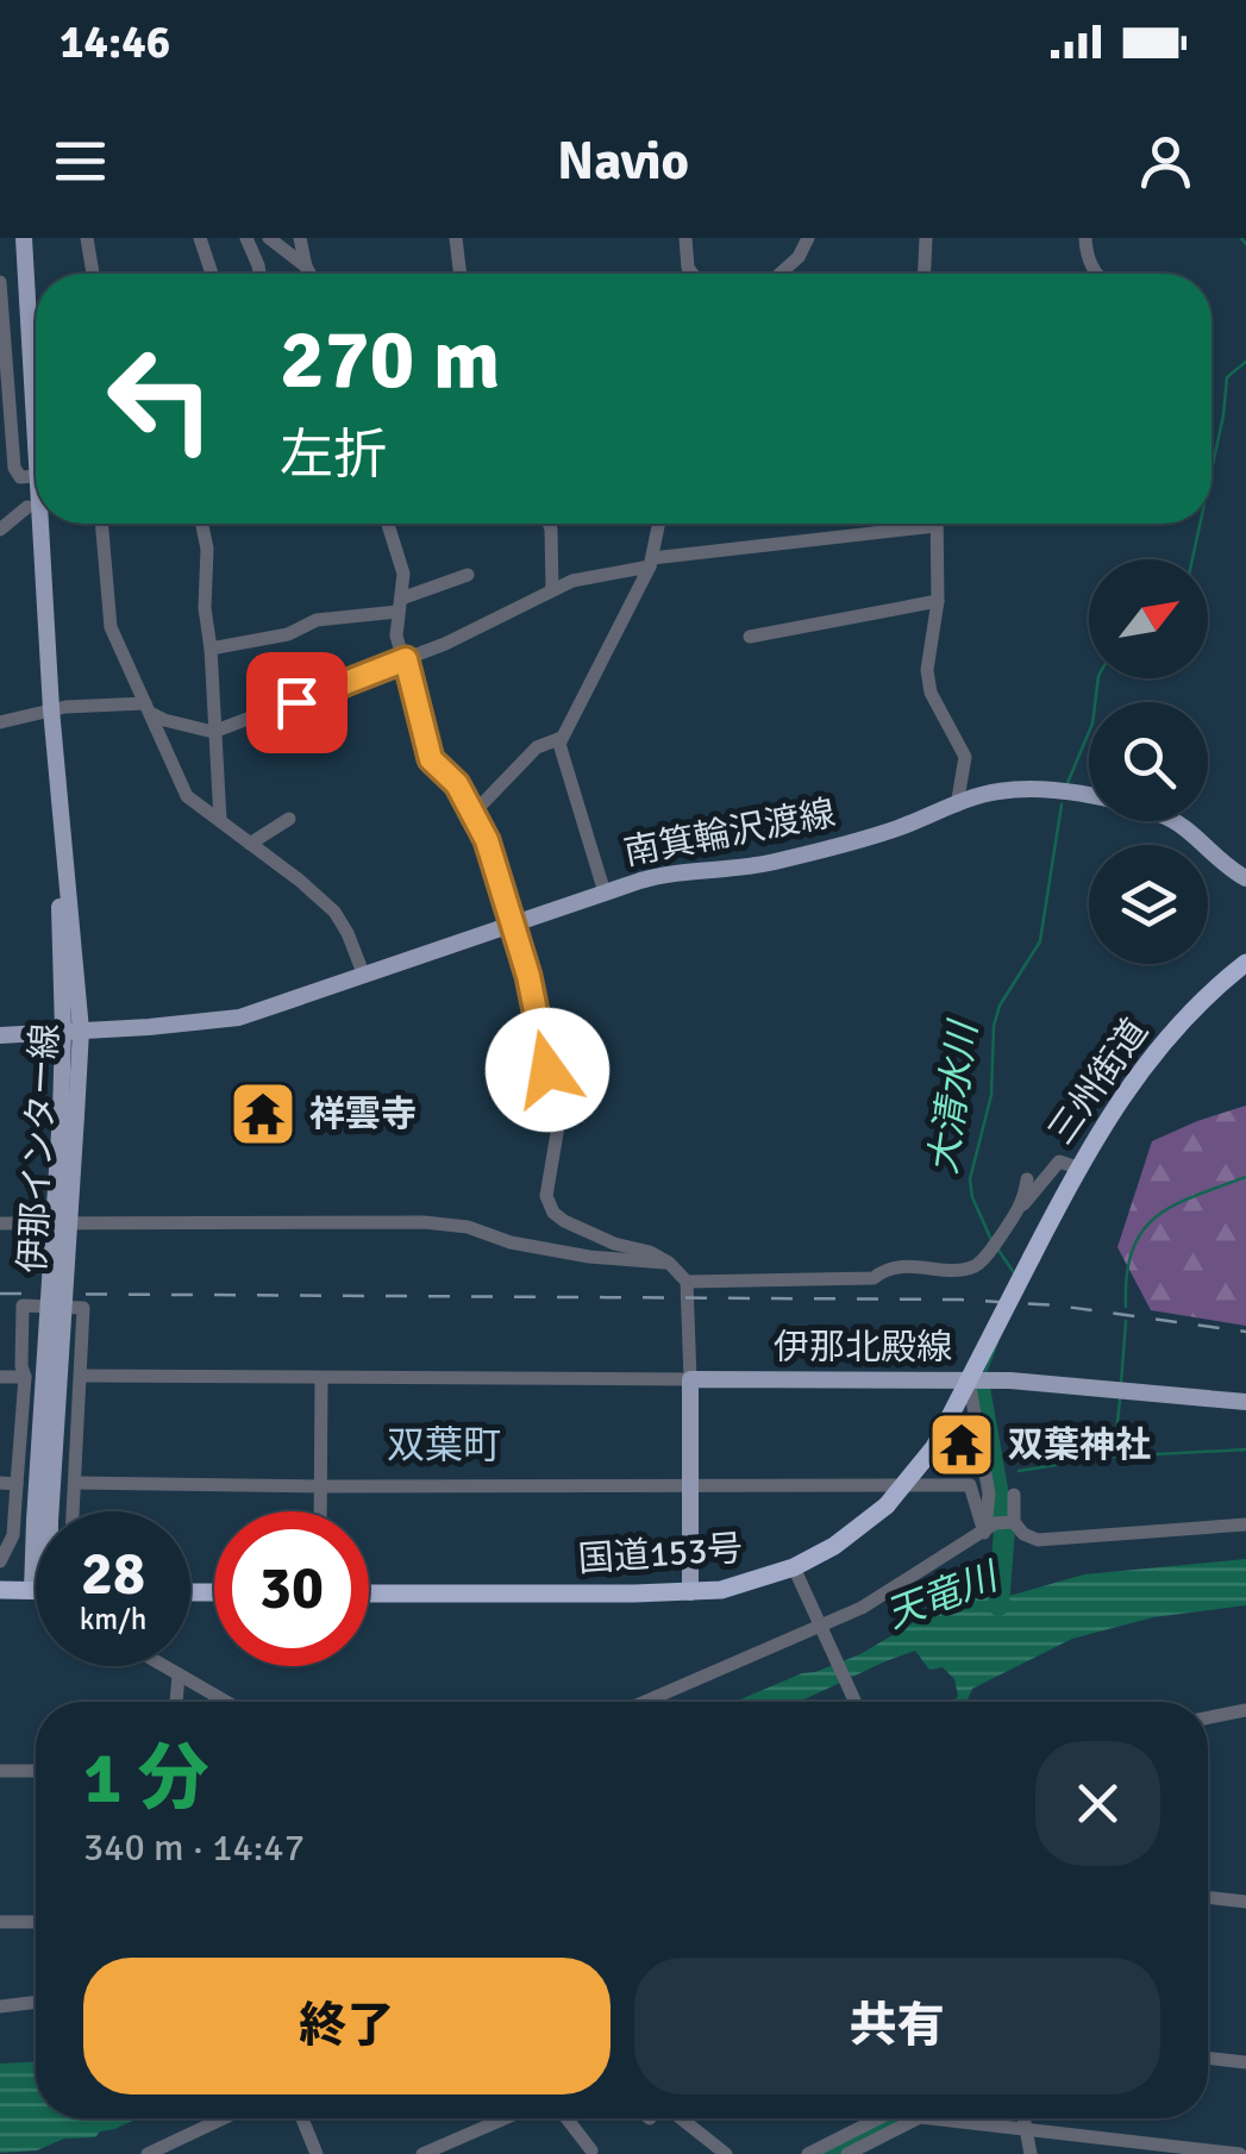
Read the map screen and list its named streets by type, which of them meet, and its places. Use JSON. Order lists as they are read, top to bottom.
{
  "streets": {
    "highway": ["三州街道", "国道153号"],
    "main road": ["南箕輪沢渡線", "伊那インター線", "伊那北殿線"]
  },
  "crossings": [
    ["南箕輪沢渡線", "伊那インター線"],
    ["三州街道", "国道153号"]
  ],
  "districts": ["双葉町"],
  "water": ["大清水川", "天竜川"],
  "places": {
    "temple": ["祥雲寺", "双葉神社"]
  },
  "north": "top right",
  "page": {
    "status": "14:46",
    "header": "Navio",
    "turn": ["270 m", "左折"],
    "speed": "28 km/h",
    "limit": "30",
    "heading": ["1 分", "340 m · 14:47"],
    "buttons": ["終了", "共有"]
  }
}
